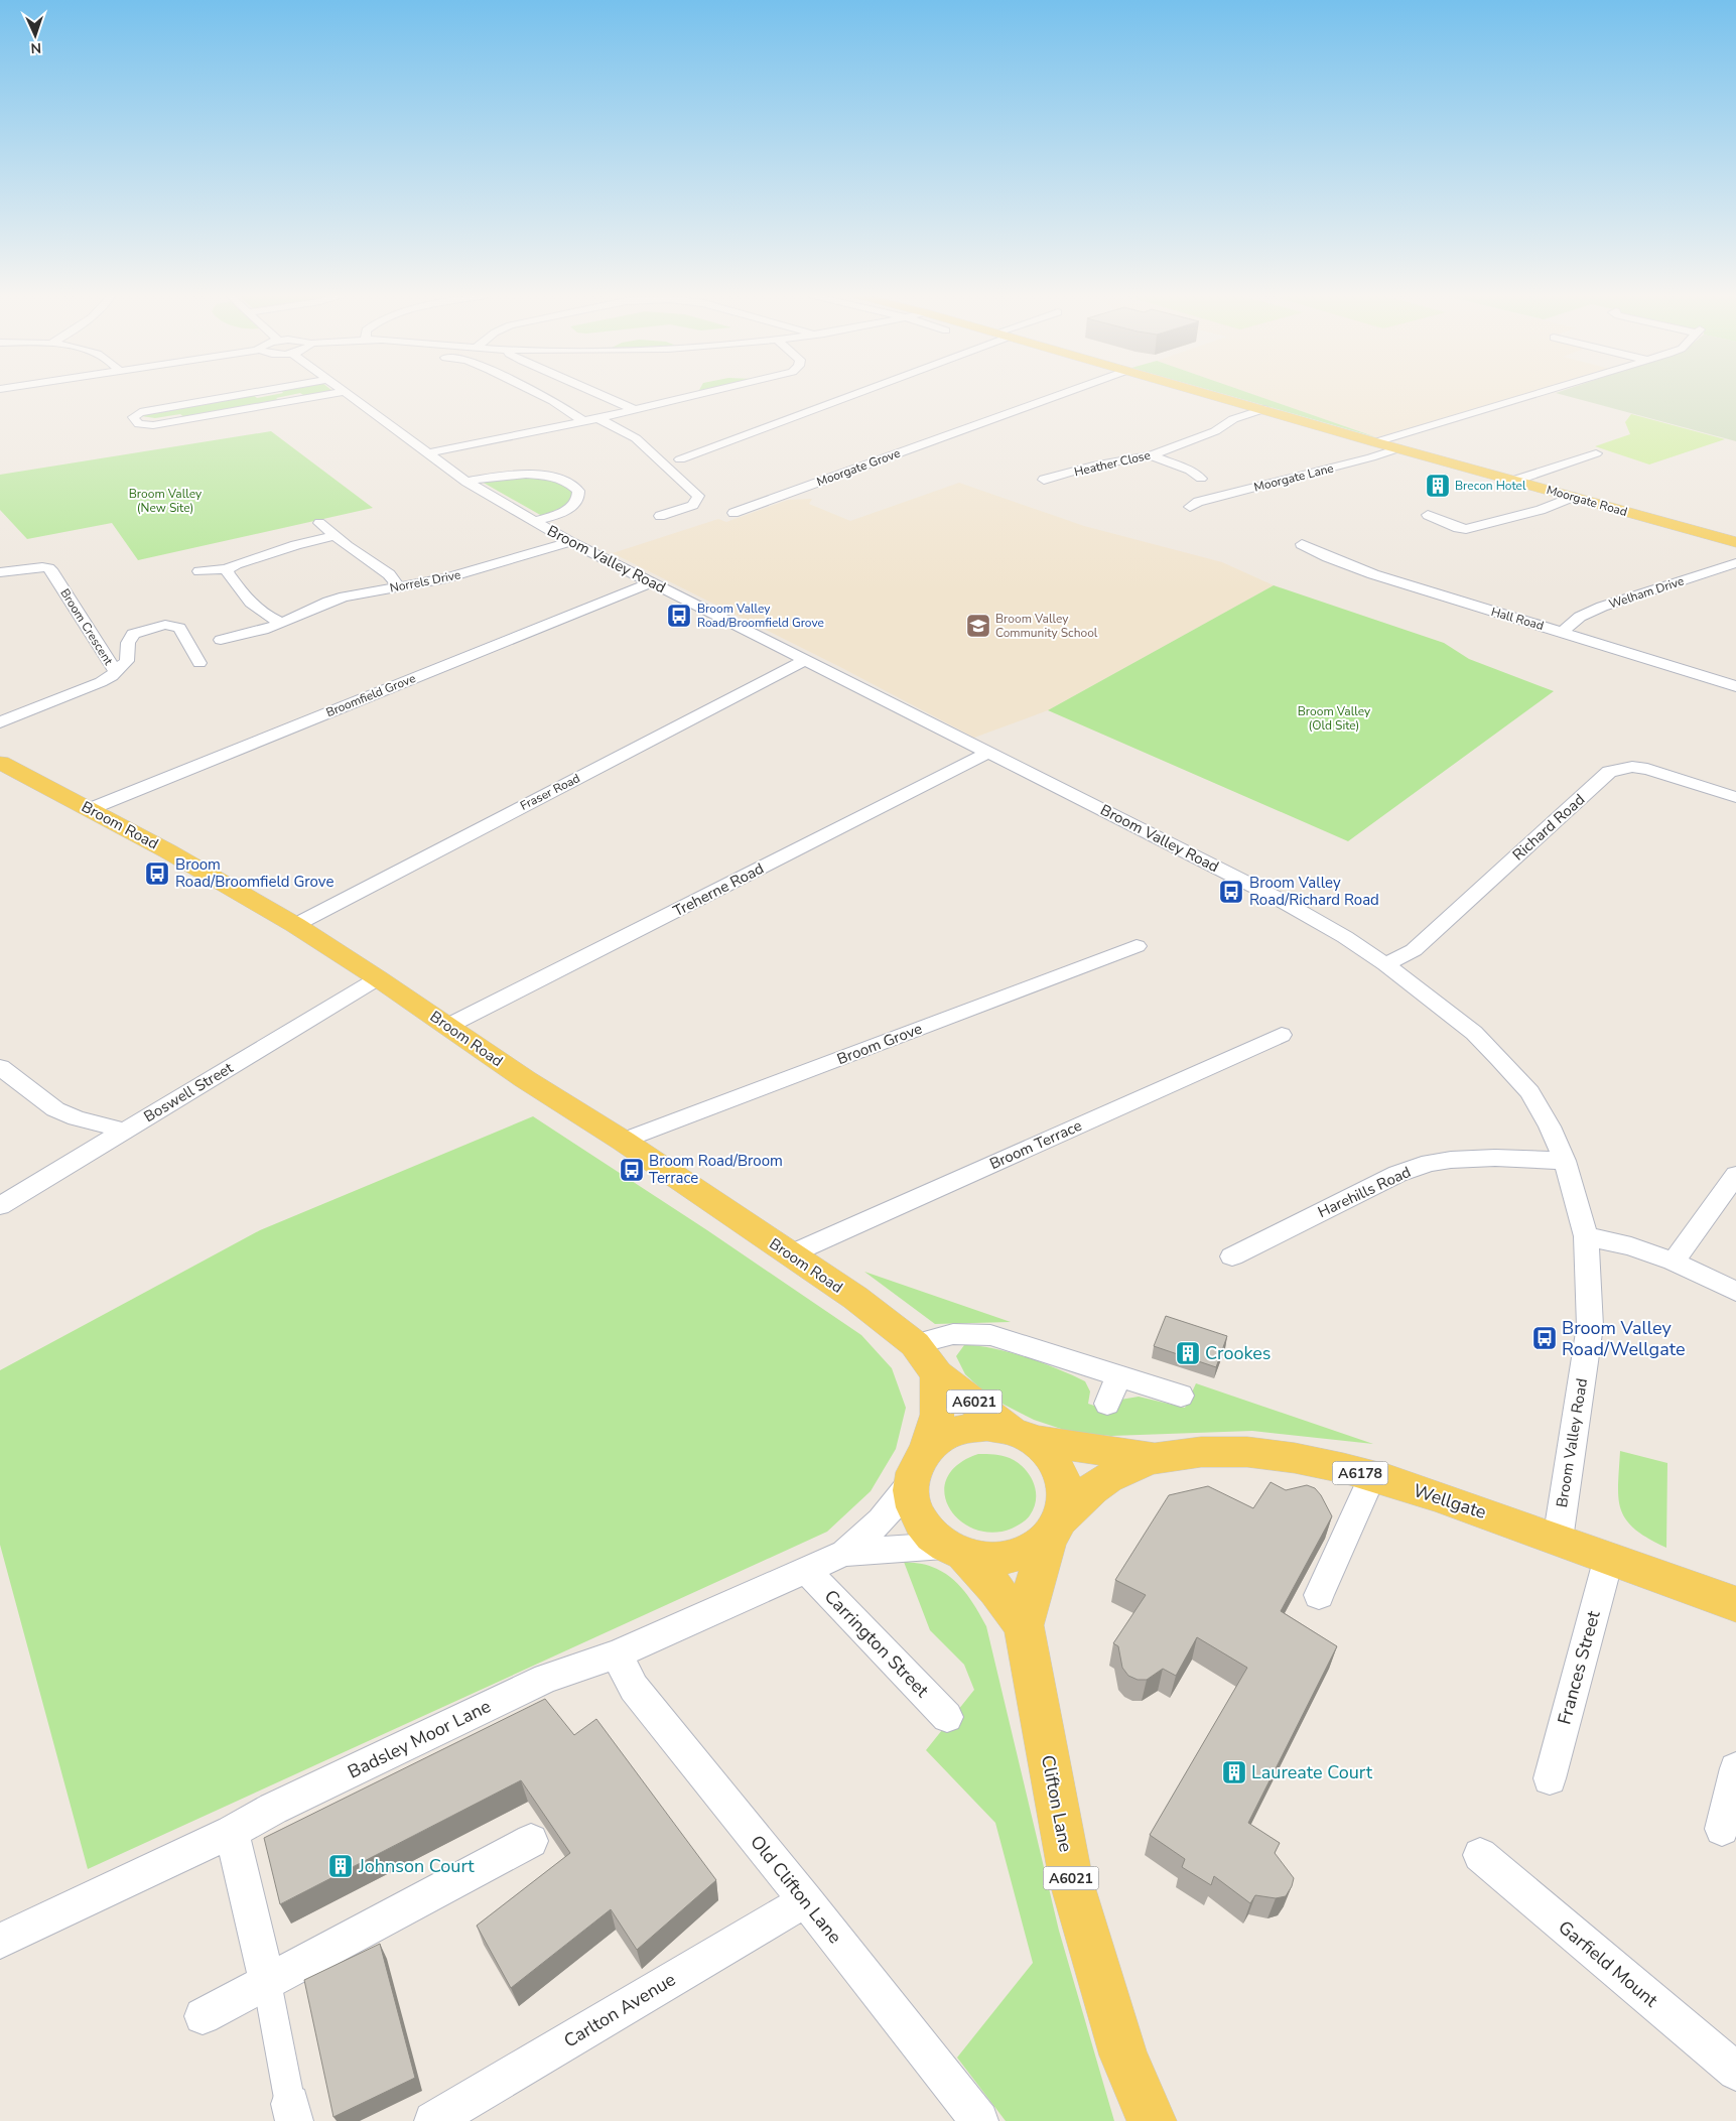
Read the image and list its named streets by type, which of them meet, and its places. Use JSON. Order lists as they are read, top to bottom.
{
  "streets": {
    "main road": [
      "Moorgate Road",
      "Broom Road",
      "A6021",
      "A6178",
      "Wellgate",
      "Clifton Lane"
    ],
    "street": [
      "Heather Close",
      "Moorgate Grove",
      "Moorgate Lane",
      "Broom Valley Road",
      "Norrels Drive",
      "Welham Drive",
      "Hall Road",
      "Broom Crescent",
      "Broomfield Grove",
      "Fraser Road",
      "Richard Road",
      "Treherne Road",
      "Broom Grove",
      "Boswell Street",
      "Broom Terrace",
      "Harehills Road",
      "Carrington Street",
      "Frances Street",
      "Badsley Moor Lane",
      "Old Clifton Lane",
      "Garfield Mount",
      "Carlton Avenue"
    ]
  },
  "crossings": [
    ["Heather Close", "Moorgate Road"],
    ["Moorgate Lane", "Moorgate Road"],
    ["Broom Valley Road", "Norrels Drive"],
    ["Broom Valley Road", "Broomfield Grove"],
    ["Broom Valley Road", "Fraser Road"],
    ["Broom Valley Road", "Richard Road"],
    ["Broom Valley Road", "Treherne Road"],
    ["Broom Valley Road", "Harehills Road"],
    ["Broom Valley Road", "Wellgate"],
    ["Welham Drive", "Hall Road"],
    ["Broomfield Grove", "Broom Road"],
    ["Fraser Road", "Broom Road"],
    ["Broom Road", "Treherne Road"],
    ["Broom Road", "Broom Grove"],
    ["Broom Road", "Boswell Street"],
    ["Broom Road", "Broom Terrace"],
    ["Broom Road", "A6021"],
    ["Broom Road", "Wellgate"],
    ["Broom Road", "Badsley Moor Lane"],
    ["Broom Road", "Clifton Lane"],
    ["A6021", "Wellgate"],
    ["A6021", "Badsley Moor Lane"],
    ["A6021", "Clifton Lane"],
    ["Wellgate", "Frances Street"],
    ["Wellgate", "Badsley Moor Lane"],
    ["Wellgate", "Clifton Lane"],
    ["Carrington Street", "Badsley Moor Lane"],
    ["Badsley Moor Lane", "Clifton Lane"],
    ["Badsley Moor Lane", "Old Clifton Lane"],
    ["Old Clifton Lane", "Carlton Avenue"]
  ],
  "parks": ["Broom Valley (New Site)", "Broom Valley (Old Site)"],
  "places": {
    "building": [
      "Brecon Hotel",
      "Crookes",
      "Laureate Court",
      "Johnson Court"
    ],
    "bus stop": [
      "Broom Valley Road/Broomfield Grove",
      "Broom Road/Broomfield Grove",
      "Broom Valley Road/Richard Road",
      "Broom Road/Broom Terrace",
      "Broom Valley Road/Wellgate"
    ],
    "school or university": ["Broom Valley Community School"]
  },
  "north": "bottom"
}
